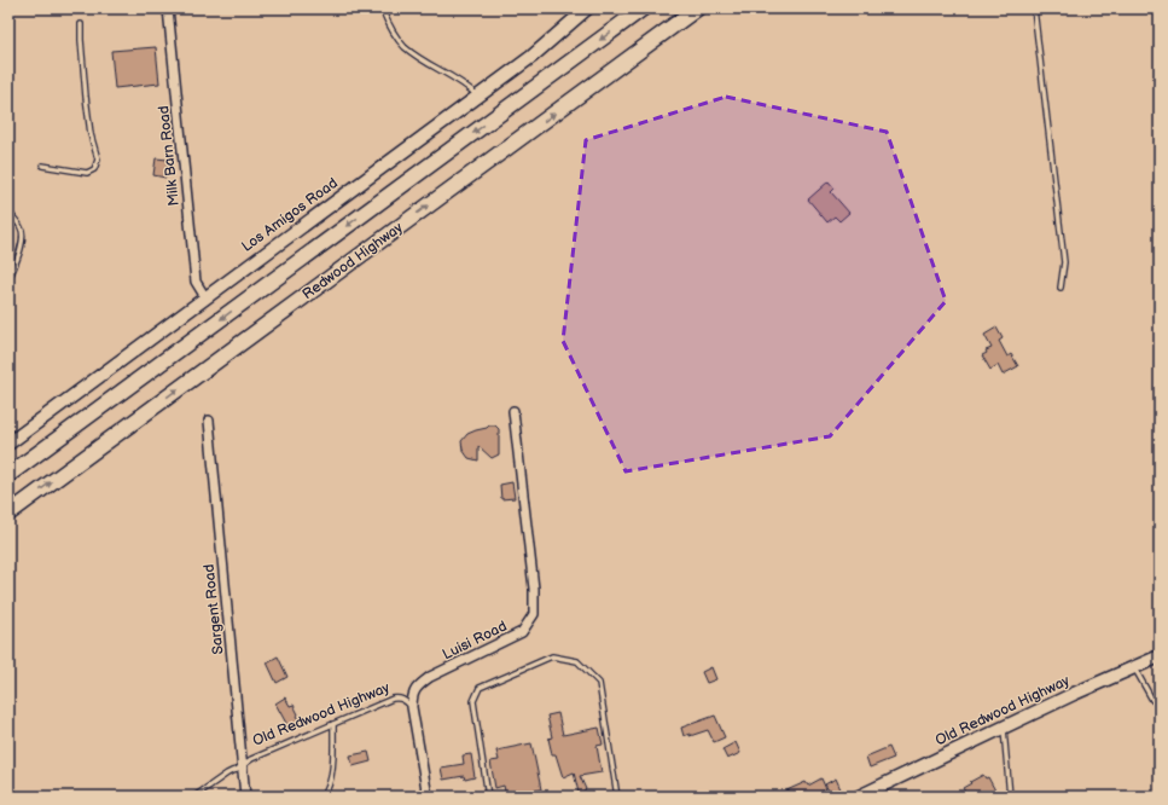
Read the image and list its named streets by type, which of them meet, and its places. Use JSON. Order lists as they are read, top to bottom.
{
  "streets": {
    "highway": ["Redwood Highway"],
    "street": [
      "Milk Barn Road",
      "Los Amigos Road",
      "Sargent Road",
      "Luisi Road",
      "Old Redwood Highway"
    ]
  },
  "crossings": [
    ["Milk Barn Road", "Los Amigos Road"],
    ["Sargent Road", "Old Redwood Highway"],
    ["Luisi Road", "Old Redwood Highway"]
  ]
}
